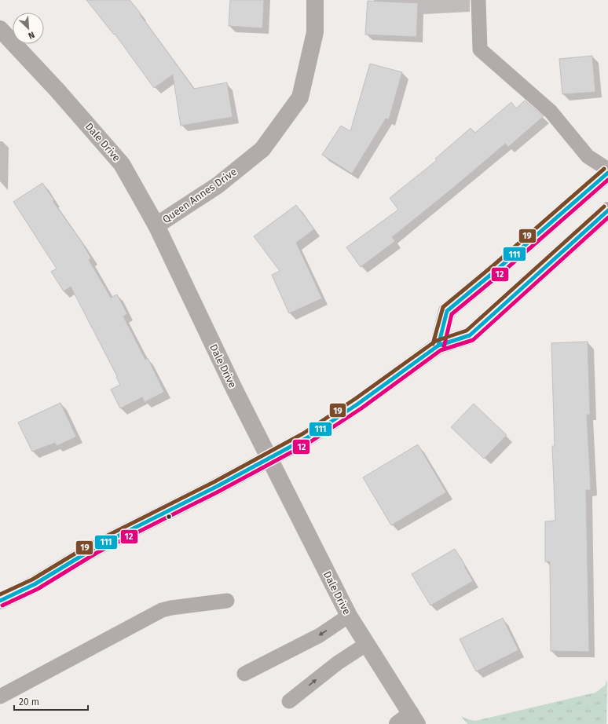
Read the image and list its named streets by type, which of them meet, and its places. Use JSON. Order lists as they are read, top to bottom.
{
  "streets": {
    "street": ["Dale Drive", "Queen Annes Drive"]
  },
  "crossings": [
    ["Dale Drive", "Queen Annes Drive"]
  ],
  "lines": ["transit line 19", "transit line 111", "transit line 12"],
  "scale_bar": "20 m",
  "north": "bottom right"
}
